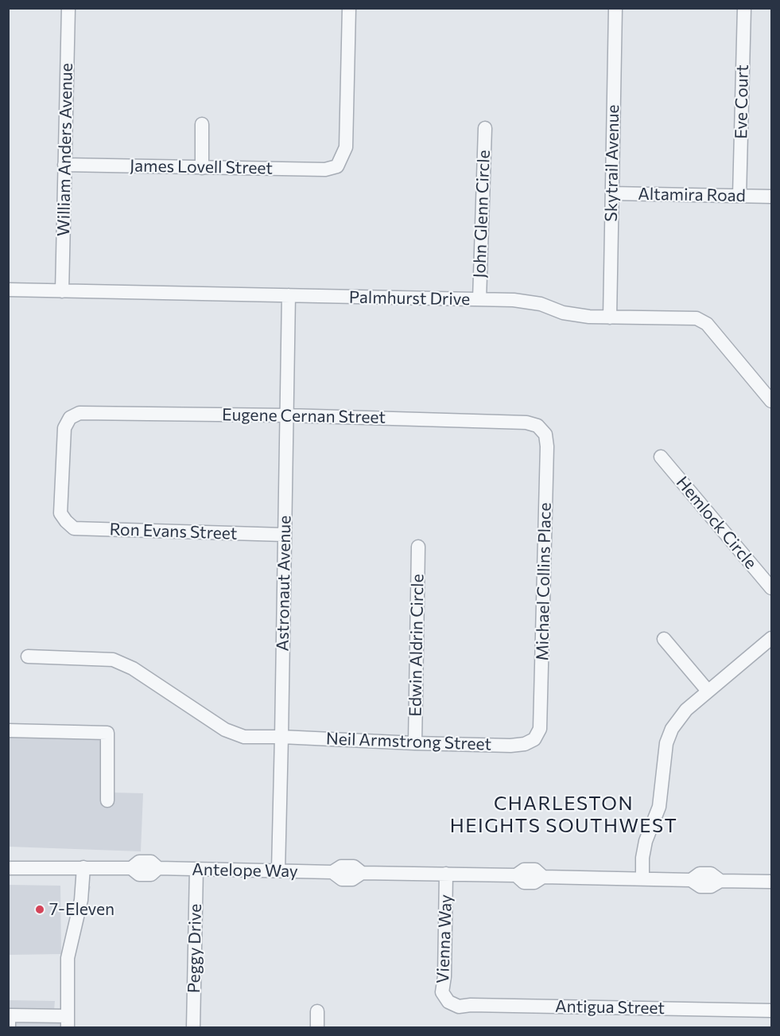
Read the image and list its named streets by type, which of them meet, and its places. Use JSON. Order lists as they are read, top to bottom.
{
  "streets": {
    "street": [
      "Eve Court",
      "William Anders Avenue",
      "Skytrail Avenue",
      "James Lovell Street",
      "Altamira Road",
      "John Glenn Circle",
      "Palmhurst Drive",
      "Eugene Cernan Street",
      "Hemlock Circle",
      "Ron Evans Street",
      "Michael Collins Place",
      "Astronaut Avenue",
      "Edwin Aldrin Circle",
      "Neil Armstrong Street",
      "Antelope Way",
      "Vienna Way",
      "Peggy Drive",
      "Antigua Street"
    ]
  },
  "crossings": [
    ["Eve Court", "Altamira Road"],
    ["William Anders Avenue", "James Lovell Street"],
    ["William Anders Avenue", "Palmhurst Drive"],
    ["Skytrail Avenue", "Altamira Road"],
    ["Skytrail Avenue", "Palmhurst Drive"],
    ["John Glenn Circle", "Palmhurst Drive"],
    ["Palmhurst Drive", "Astronaut Avenue"],
    ["Eugene Cernan Street", "Ron Evans Street"],
    ["Eugene Cernan Street", "Michael Collins Place"],
    ["Eugene Cernan Street", "Astronaut Avenue"],
    ["Ron Evans Street", "Astronaut Avenue"],
    ["Michael Collins Place", "Neil Armstrong Street"],
    ["Astronaut Avenue", "Neil Armstrong Street"],
    ["Astronaut Avenue", "Antelope Way"],
    ["Edwin Aldrin Circle", "Neil Armstrong Street"],
    ["Antelope Way", "Vienna Way"],
    ["Antelope Way", "Peggy Drive"],
    ["Vienna Way", "Antigua Street"]
  ],
  "districts": ["CHARLESTON HEIGHTS SOUTHWEST"],
  "places": ["7-Eleven"]
}
